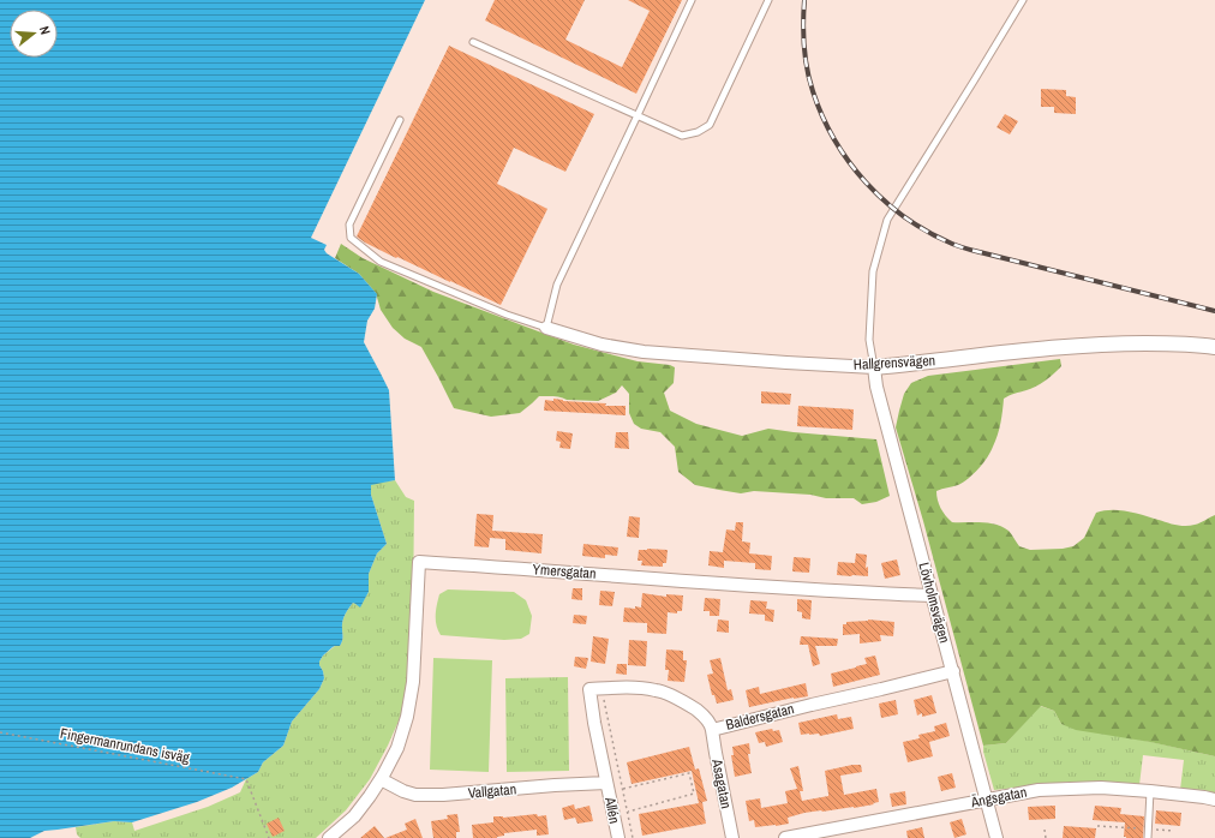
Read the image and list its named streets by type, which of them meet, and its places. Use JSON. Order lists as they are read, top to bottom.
{
  "streets": {
    "street": [
      "Hallgrensvägen",
      "Ymersgatan",
      "Lövholmsvägen",
      "Baldersgatan",
      "Asagatan",
      "Vallgatan",
      "Ängsgatan",
      "Allén"
    ],
    "path": ["Fingermanrundans isväg"]
  },
  "crossings": [
    ["Hallgrensvägen", "Lövholmsvägen"],
    ["Ymersgatan", "Lövholmsvägen"],
    ["Ymersgatan", "Vallgatan"],
    ["Lövholmsvägen", "Baldersgatan"],
    ["Lövholmsvägen", "Ängsgatan"],
    ["Baldersgatan", "Asagatan"],
    ["Vallgatan", "Allén"]
  ],
  "north": "right"
}
